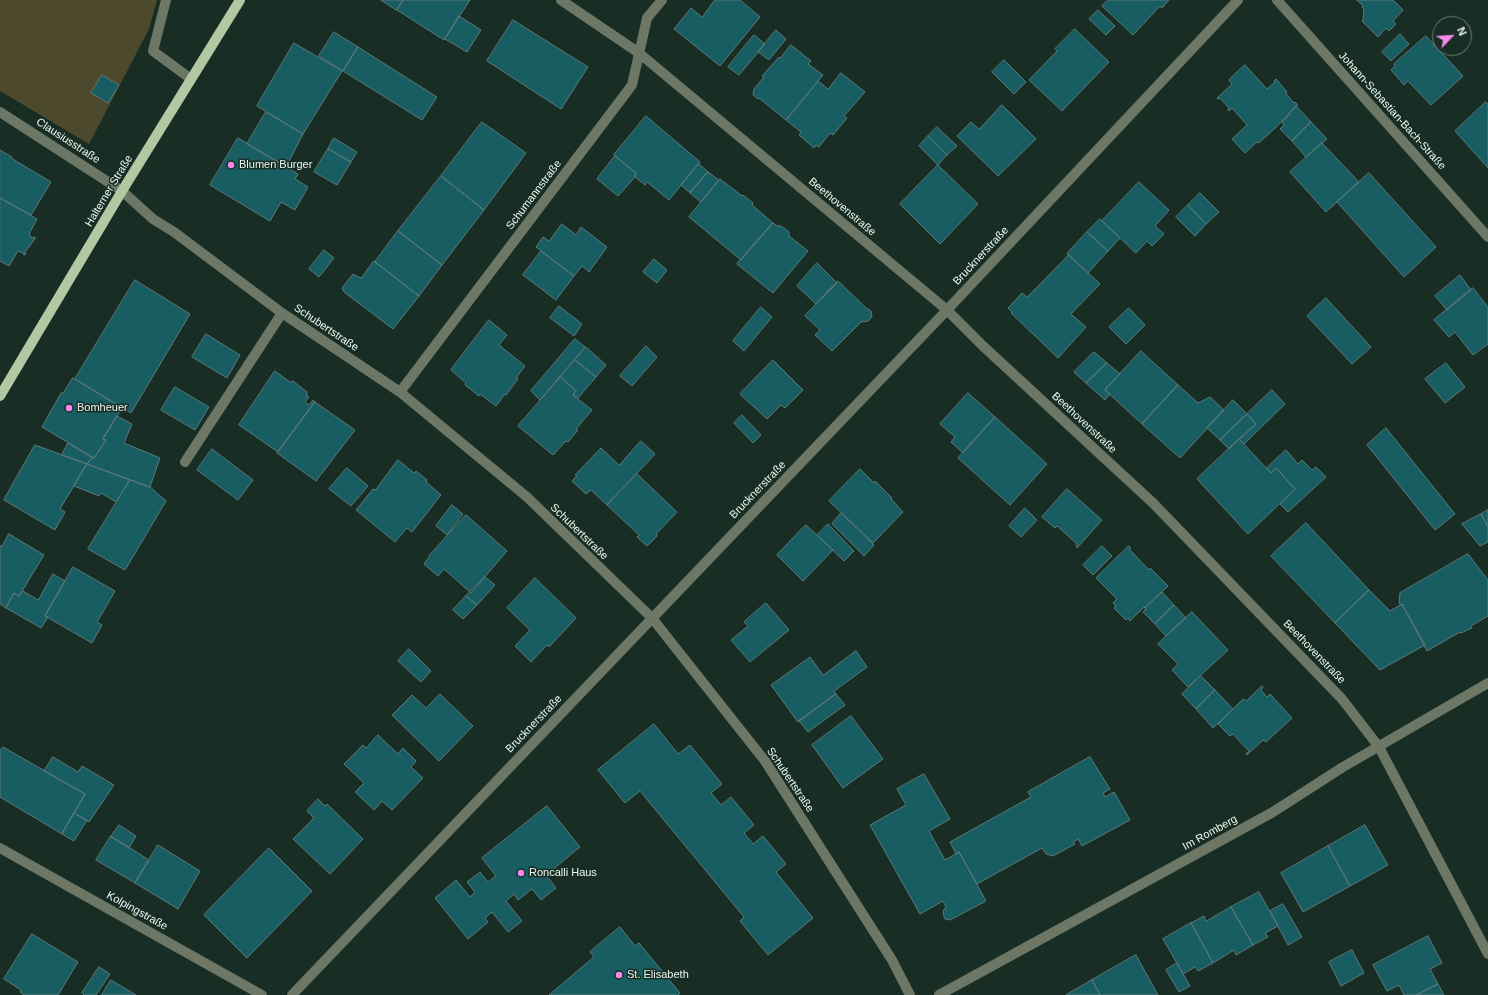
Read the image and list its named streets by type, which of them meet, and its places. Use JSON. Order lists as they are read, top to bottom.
{
  "streets": {
    "main road": ["Halterner Straße"],
    "street": [
      "Johann-Sebastian-Bach-Straße",
      "Clausiusstraße",
      "Schumannstraße",
      "Beethovenstraße",
      "Brucknerstraße",
      "Schubertstraße",
      "Im Romberg",
      "Kolpingstraße"
    ]
  },
  "crossings": [
    ["Clausiusstraße", "Halterner Straße"],
    ["Clausiusstraße", "Schubertstraße"],
    ["Halterner Straße", "Schubertstraße"],
    ["Schumannstraße", "Beethovenstraße"],
    ["Schumannstraße", "Schubertstraße"],
    ["Beethovenstraße", "Brucknerstraße"],
    ["Beethovenstraße", "Im Romberg"],
    ["Brucknerstraße", "Schubertstraße"]
  ],
  "places": [
    "Blumen Burger",
    "Bomheuer",
    "Roncalli Haus",
    "St. Elisabeth"
  ],
  "north": "top right"
}
